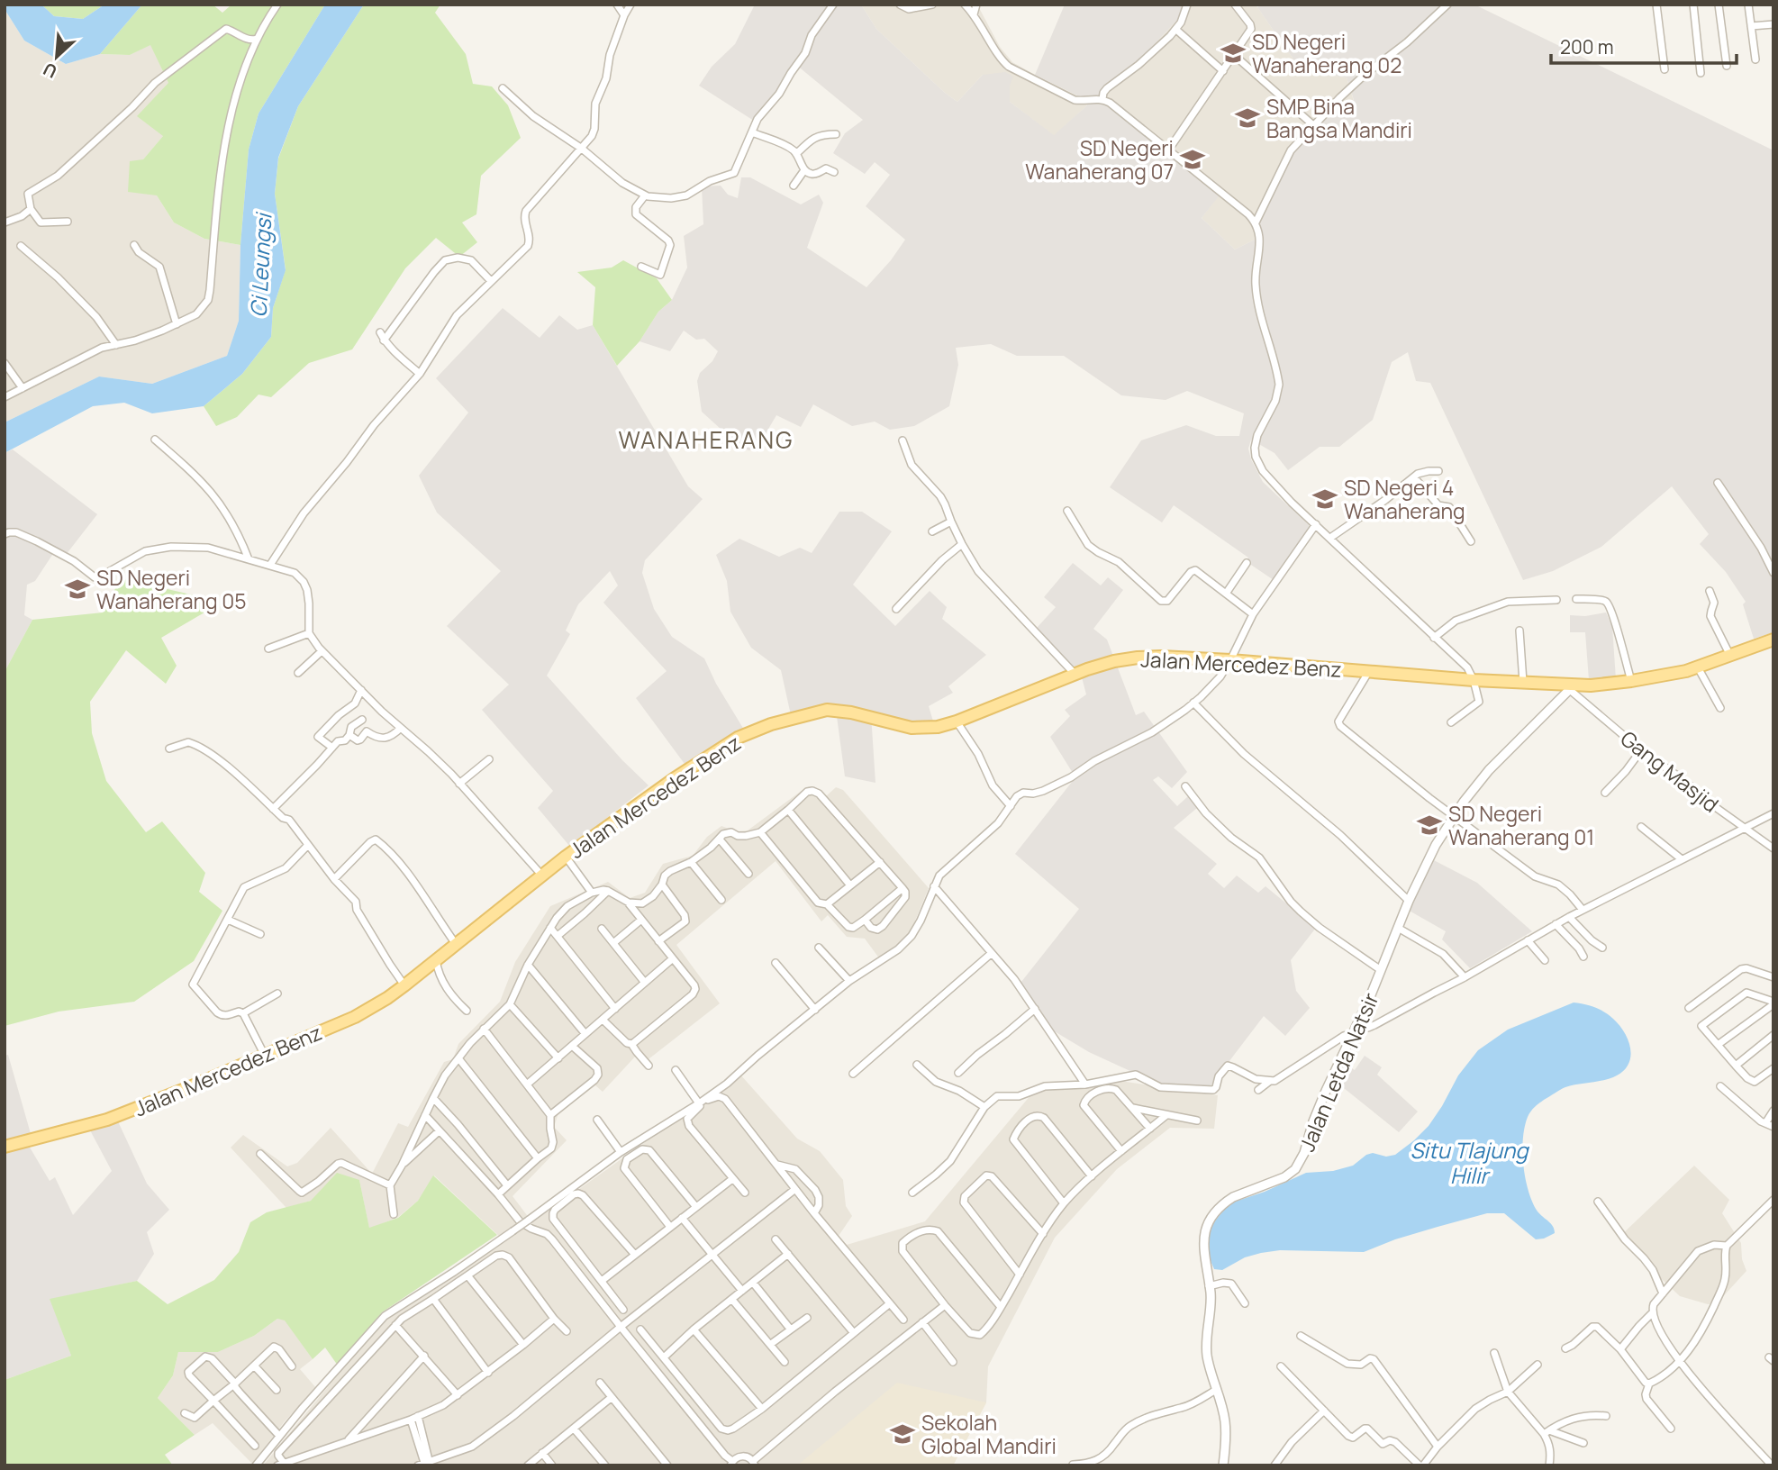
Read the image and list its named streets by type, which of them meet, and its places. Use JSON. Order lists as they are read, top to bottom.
{
  "streets": {
    "main road": ["Jalan Mercedez Benz"],
    "street": ["Gang Masjid", "Jalan Letda Natsir"]
  },
  "crossings": [
    ["Jalan Mercedez Benz", "Gang Masjid"],
    ["Jalan Mercedez Benz", "Jalan Letda Natsir"],
    ["Gang Masjid", "Jalan Letda Natsir"]
  ],
  "districts": ["WANAHERANG"],
  "water": ["Ci Leungsi", "Situ Tlajung Hilir"],
  "places": {
    "school or university": [
      "SD Negeri Wanaherang 02",
      "SMP Bina Bangsa Mandiri",
      "SD Negeri Wanaherang 07",
      "SD Negeri 4 Wanaherang",
      "SD Negeri Wanaherang 05",
      "SD Negeri Wanaherang 01",
      "Sekolah Global Mandiri"
    ]
  },
  "scale_bar": "200 m",
  "north": "bottom left"
}
